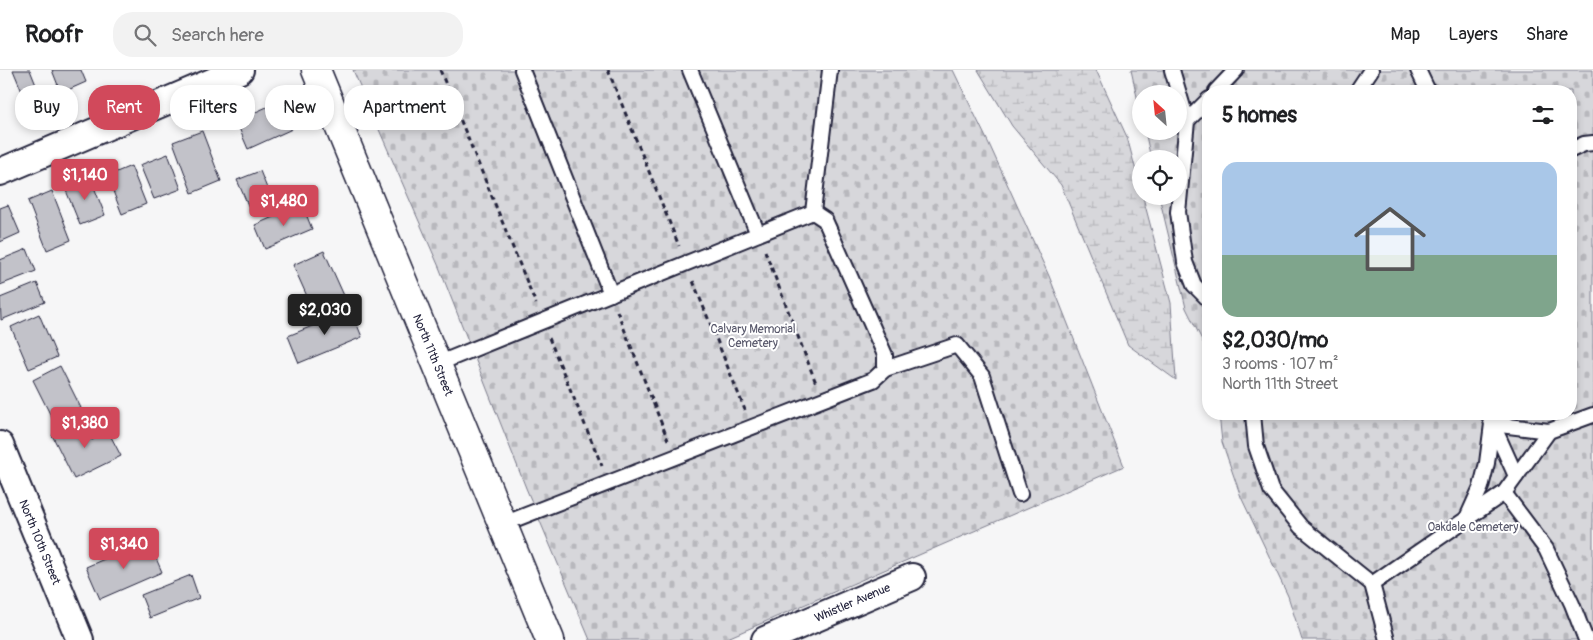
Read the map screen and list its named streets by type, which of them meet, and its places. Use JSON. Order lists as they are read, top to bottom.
{
  "streets": {
    "street": ["North 11th Street", "North 10th Street", "Whistler Avenue"]
  },
  "parks": ["Calvary Memorial Cemetery", "Oakdale Cemetery"],
  "north": "top left",
  "page": {
    "header": "Roofr",
    "search": "Search here",
    "nav": ["Map", "Layers", "Share"],
    "chip": [
      "Buy",
      "Rent",
      "Filters",
      "New",
      "Apartment"
    ],
    "heading": "5 homes",
    "list": [
      {
        "name": "$2,030/mo",
        "note": "3 rooms · 107 m² · North 11th Street"
      }
    ],
    "price": [
      "$1,140",
      "$1,480",
      "$2,030",
      "$1,380",
      "$1,340"
    ]
  }
}
